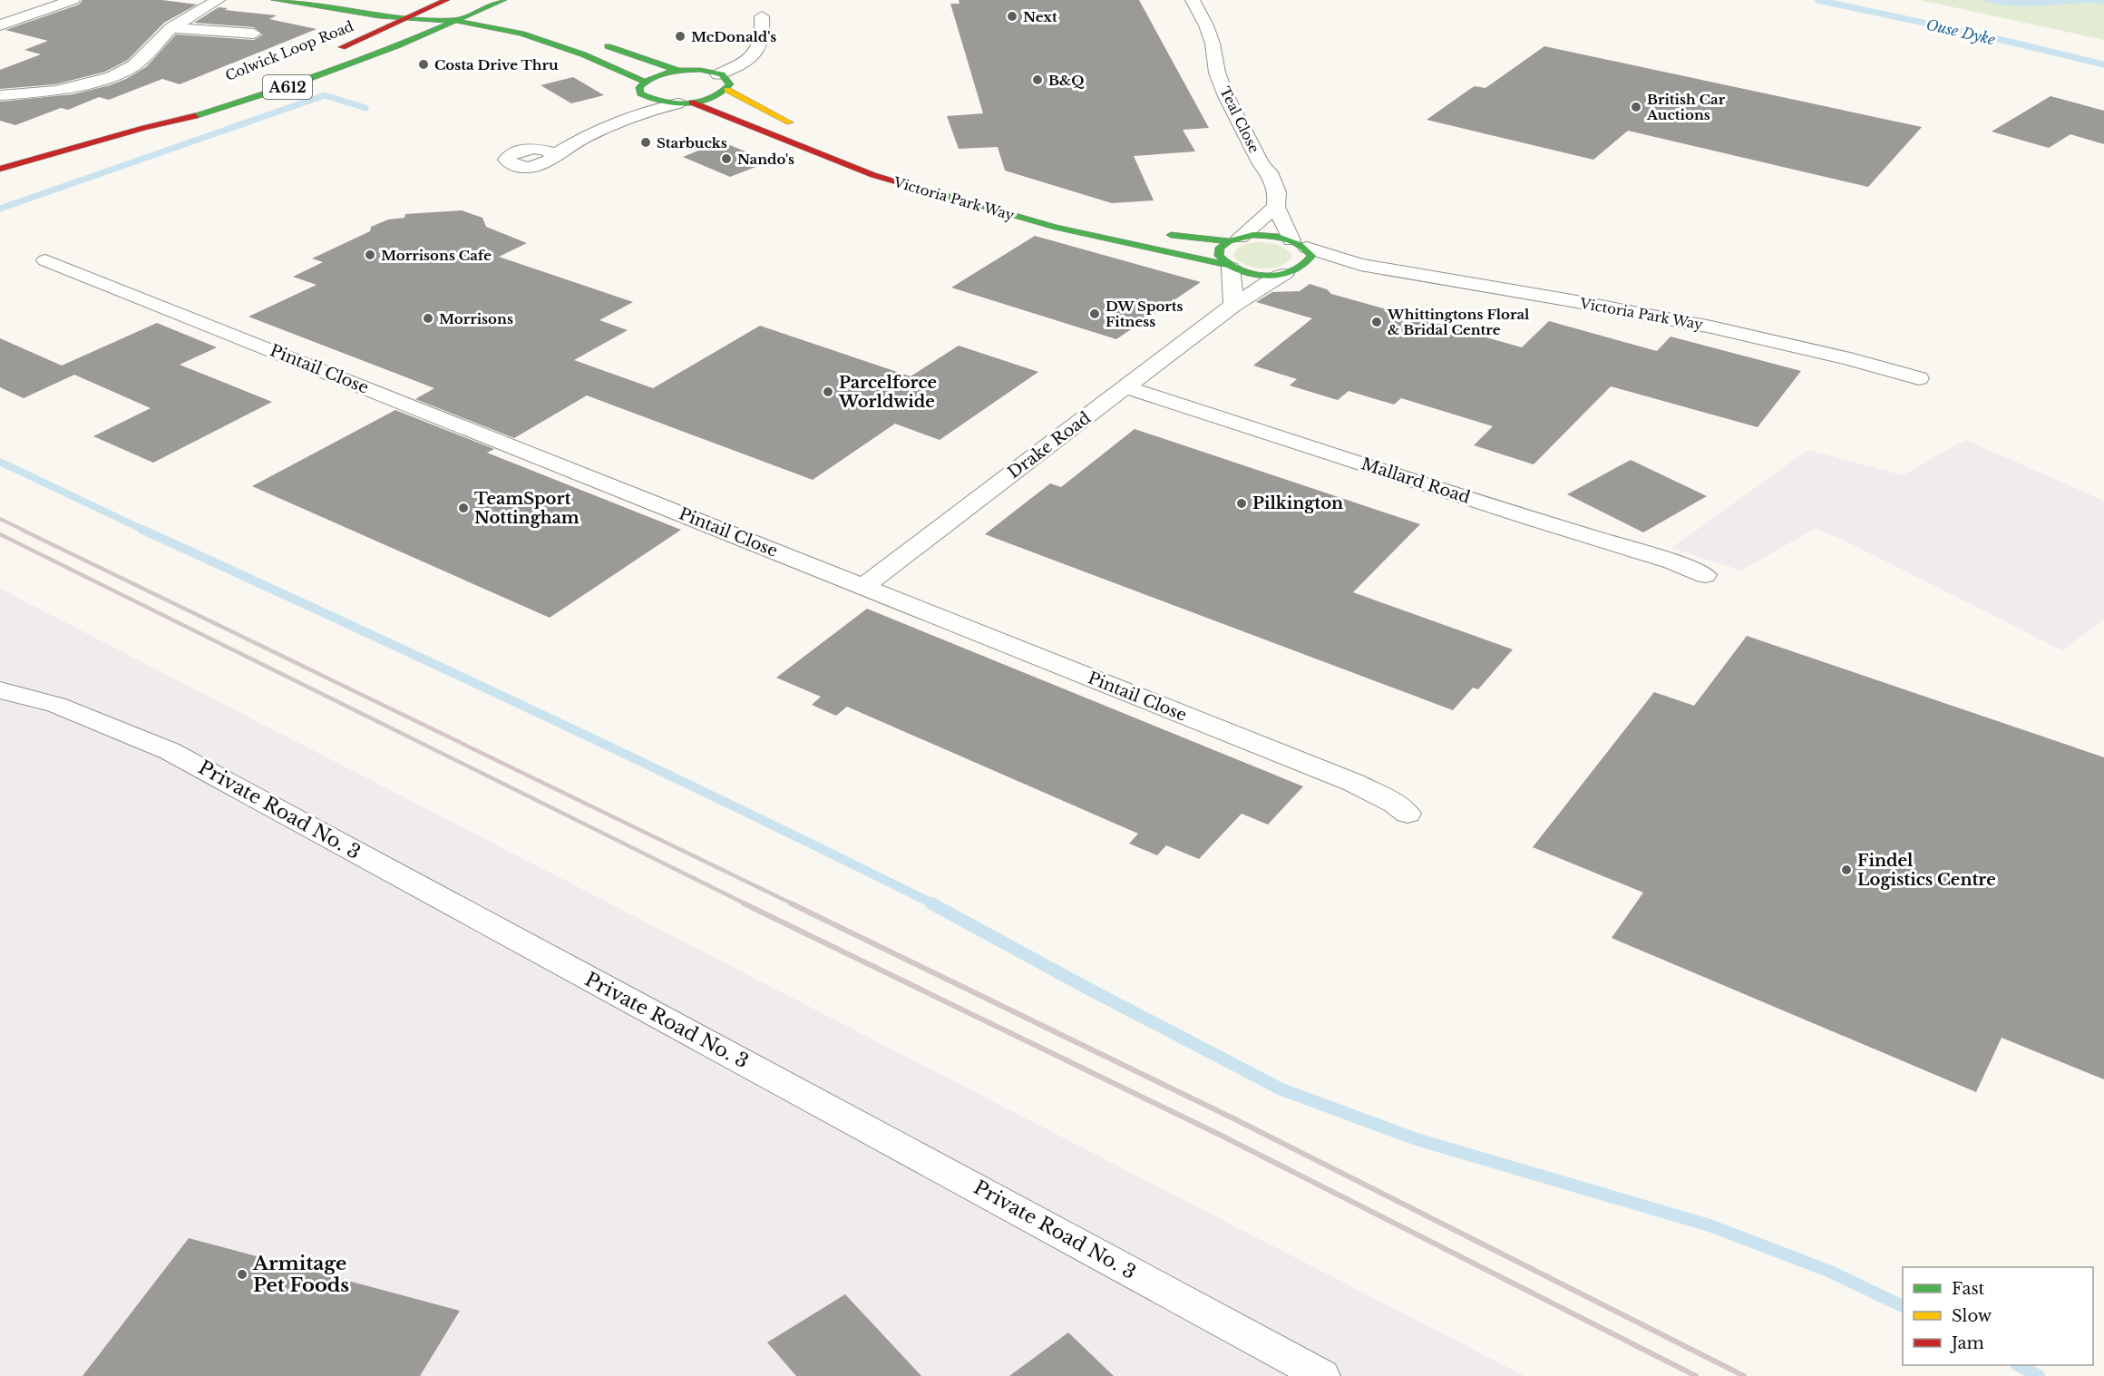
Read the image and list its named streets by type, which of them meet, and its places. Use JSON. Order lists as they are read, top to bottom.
{
  "streets": {
    "street": [
      "Colwick Loop Road",
      "A612",
      "Teal Close",
      "Victoria Park Way",
      "Pintail Close",
      "Drake Road",
      "Mallard Road",
      "Private Road No. 3"
    ]
  },
  "crossings": [
    ["Colwick Loop Road", "A612"],
    ["Colwick Loop Road", "Victoria Park Way"],
    ["Victoria Park Way", "Drake Road"],
    ["Pintail Close", "Drake Road"],
    ["Drake Road", "Mallard Road"]
  ],
  "water": ["Ouse Dyke"],
  "places": [
    "Next",
    "McDonald's",
    "Costa Drive Thru",
    "B&Q",
    "British Car Auctions",
    "Starbucks",
    "Nando's",
    "Morrisons Cafe",
    "DW Sports Fitness",
    "Morrisons",
    "Whittingtons Floral & Bridal Centre",
    "Parcelforce Worldwide",
    "Pilkington",
    "TeamSport Nottingham",
    "Findel Logistics Centre",
    "Armitage Pet Foods"
  ],
  "legend": ["Fast", "Slow", "Jam"]
}
